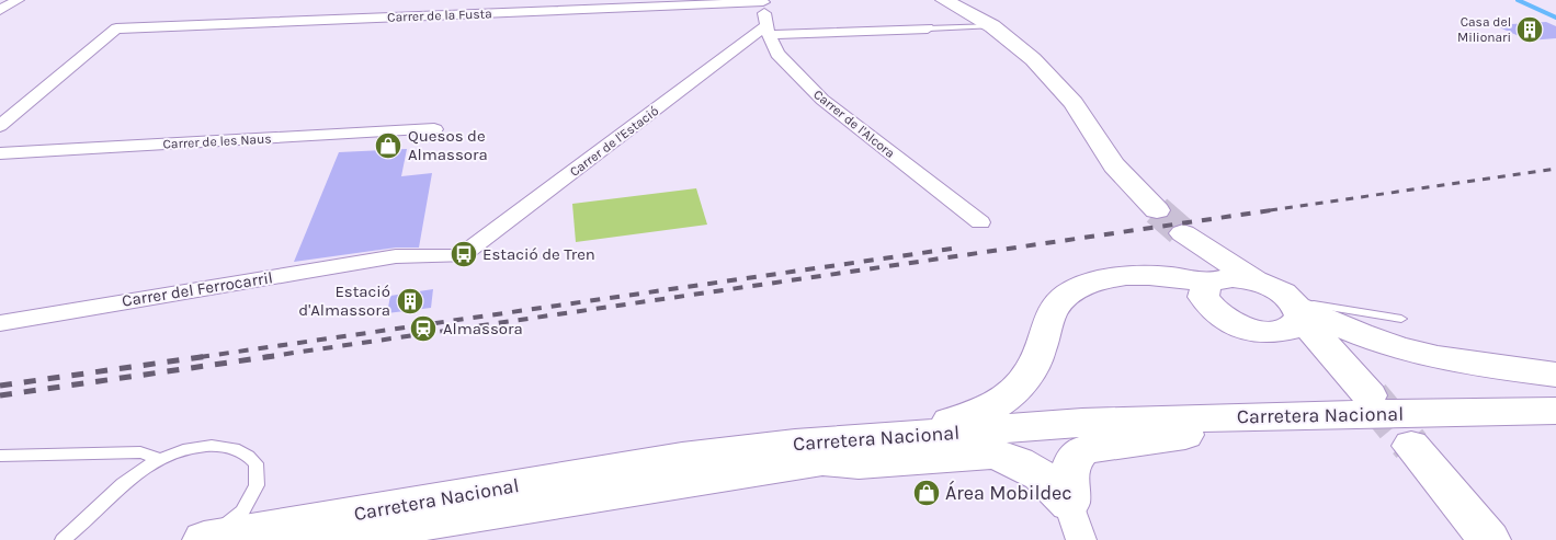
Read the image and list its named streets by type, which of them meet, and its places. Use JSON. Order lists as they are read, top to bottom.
{
  "streets": {
    "main road": ["Carretera Nacional"],
    "street": [
      "Carrer de la Fusta",
      "Carrer de l'Alcora",
      "Carrer de les Naus",
      "Carrer de l'Estació",
      "Carrer del Ferrocarril"
    ]
  },
  "crossings": [
    ["Carrer de la Fusta", "Carrer de l'Alcora"],
    ["Carrer de l'Alcora", "Carrer de l'Estació"],
    ["Carrer de l'Estació", "Carrer del Ferrocarril"]
  ],
  "places": {
    "building": ["Casa del Milionari", "Estació d'Almassora"],
    "shop": ["Quesos de Almassora", "Área Mobildec"],
    "bus stop": ["Estació de Tren"],
    "station": ["Almassora"]
  }
}
